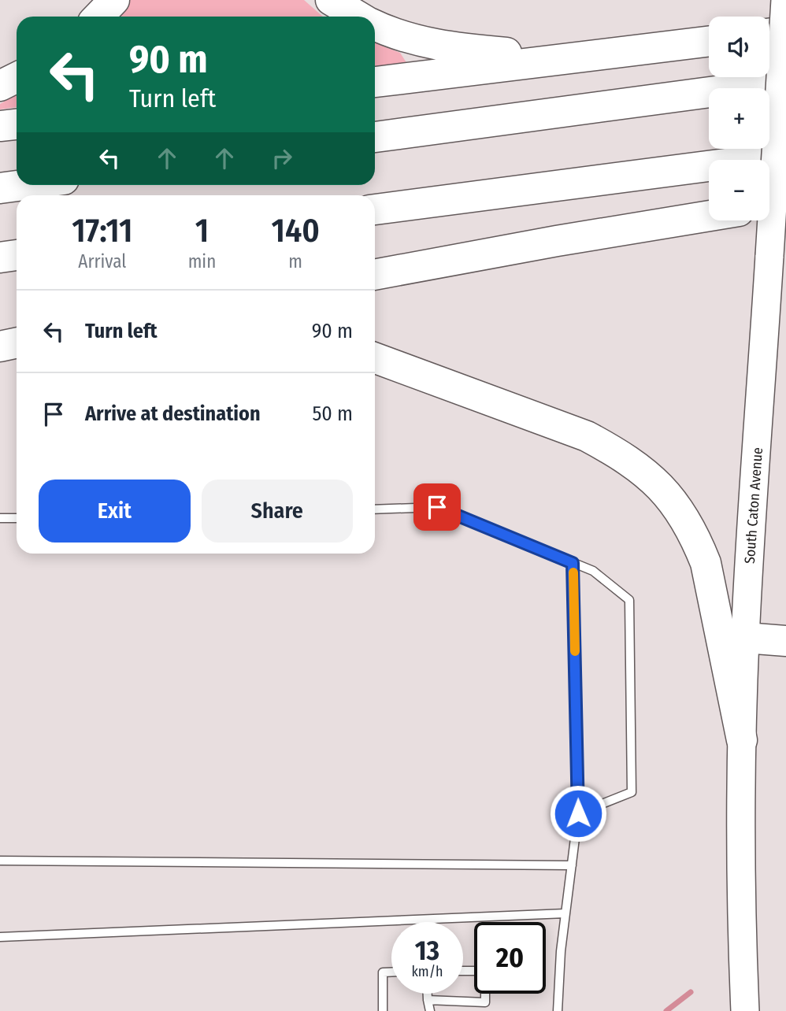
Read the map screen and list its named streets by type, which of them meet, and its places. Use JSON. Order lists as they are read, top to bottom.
{
  "streets": {
    "main road": ["South Caton Avenue"]
  },
  "page": {
    "map_buttons": ["+", "−"],
    "turn": ["90 m", "Turn left"],
    "eta": [
      "17:11",
      "Arrival",
      "1",
      "min",
      "140",
      "m"
    ],
    "list": [
      {
        "name": "Turn left",
        "value": "90 m"
      },
      {
        "name": "Arrive at destination",
        "value": "50 m"
      }
    ],
    "buttons": ["Exit", "Share"],
    "speed": "13 km/h",
    "limit": "20"
  }
}
